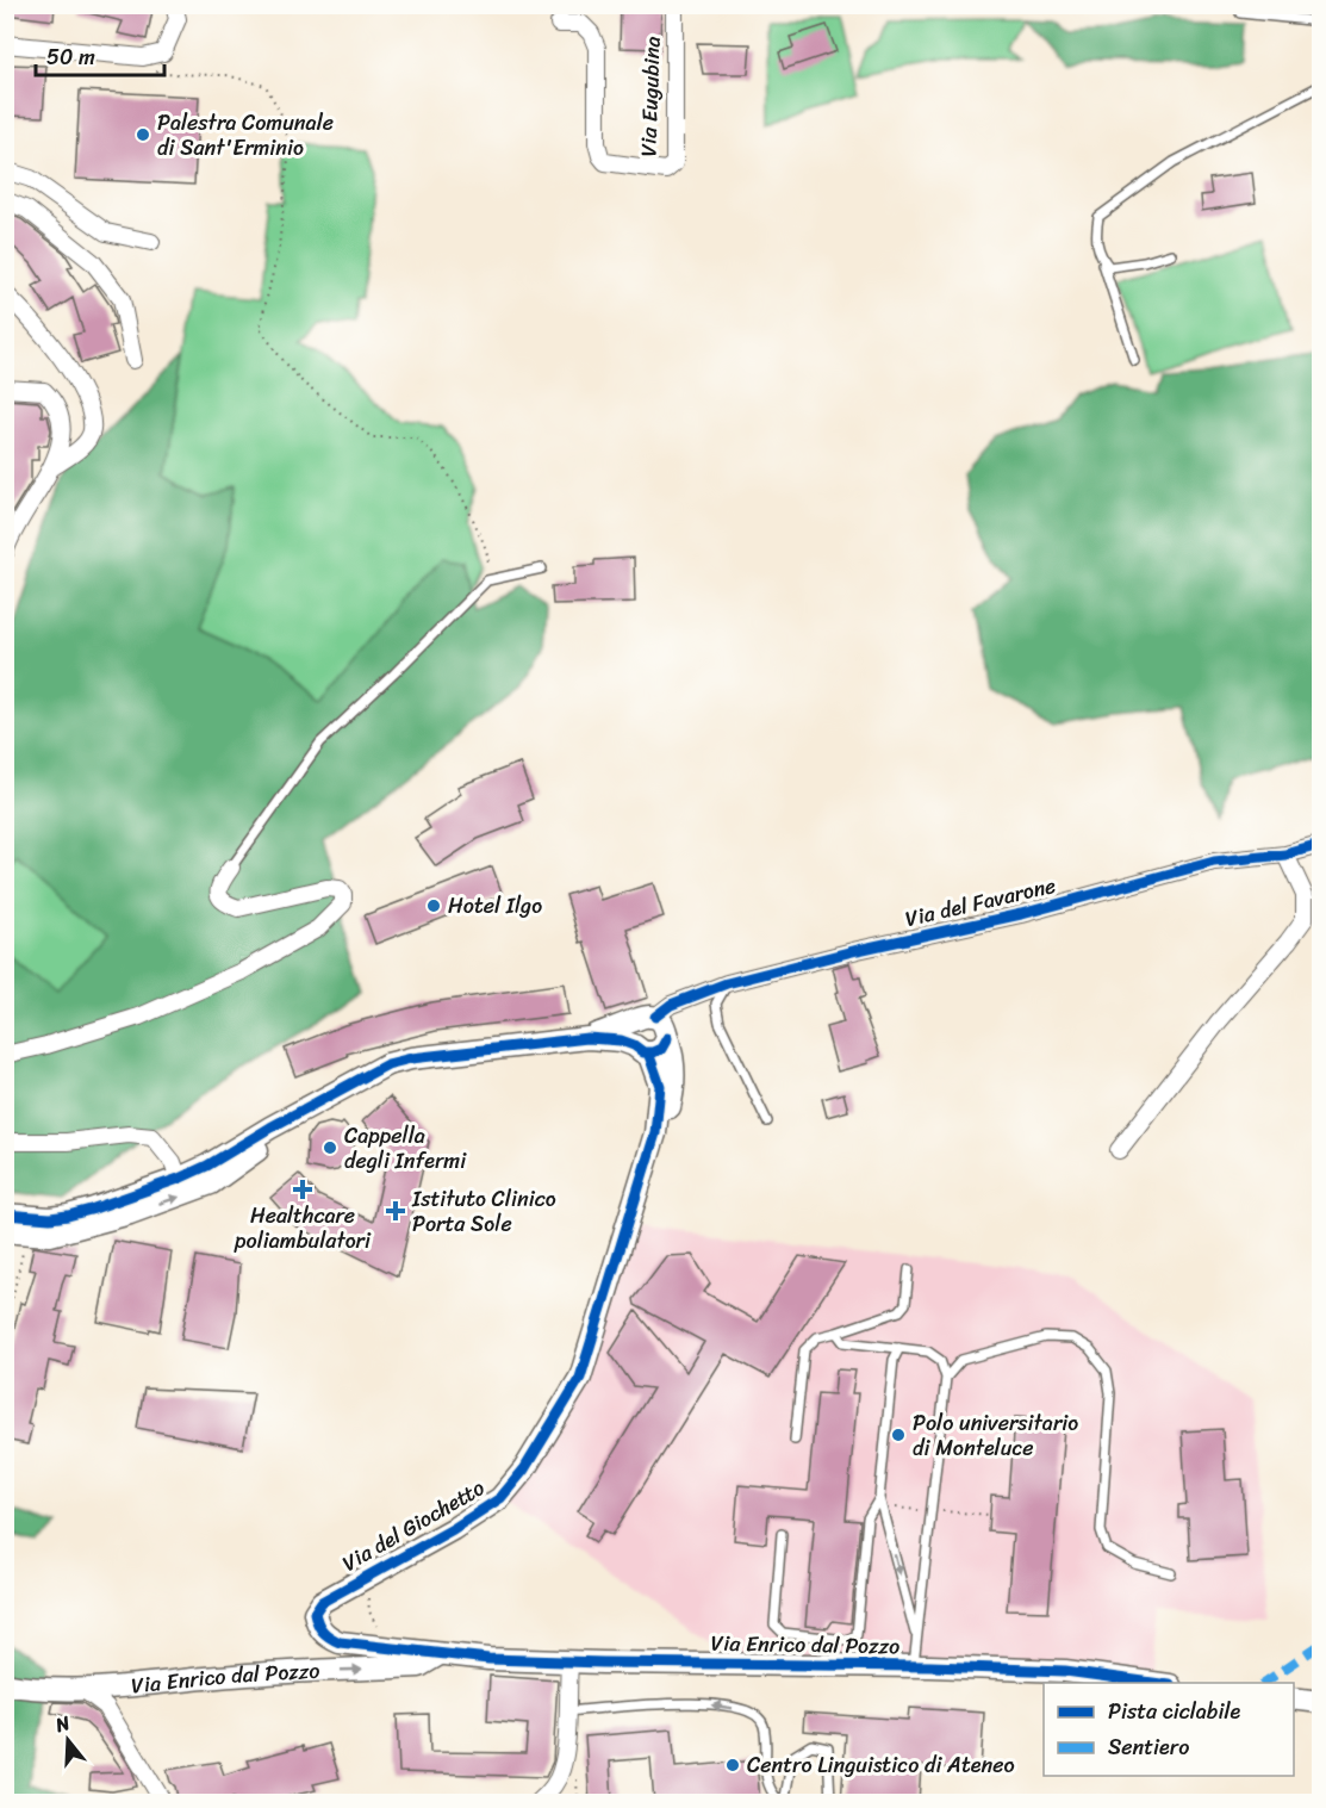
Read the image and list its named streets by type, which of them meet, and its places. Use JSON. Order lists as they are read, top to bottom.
{
  "streets": {
    "street": [
      "Via Eugubina",
      "Via del Favarone",
      "Via del Giochetto",
      "Via Enrico dal Pozzo"
    ]
  },
  "crossings": [
    ["Via del Favarone", "Via del Giochetto"],
    ["Via del Giochetto", "Via Enrico dal Pozzo"]
  ],
  "places": {
    "other": [
      "Palestra Comunale di Sant'Erminio",
      "Hotel Ilgo",
      "Cappella degli Infermi",
      "Polo universitario di Monteluce",
      "Centro Linguistico di Ateneo"
    ],
    "health": ["Healthcare poliambulatori", "Istituto Clinico Porta Sole"]
  },
  "legend": ["Pista ciclabile", "Sentiero"],
  "scale_bar": "50 m",
  "north": "top"
}
